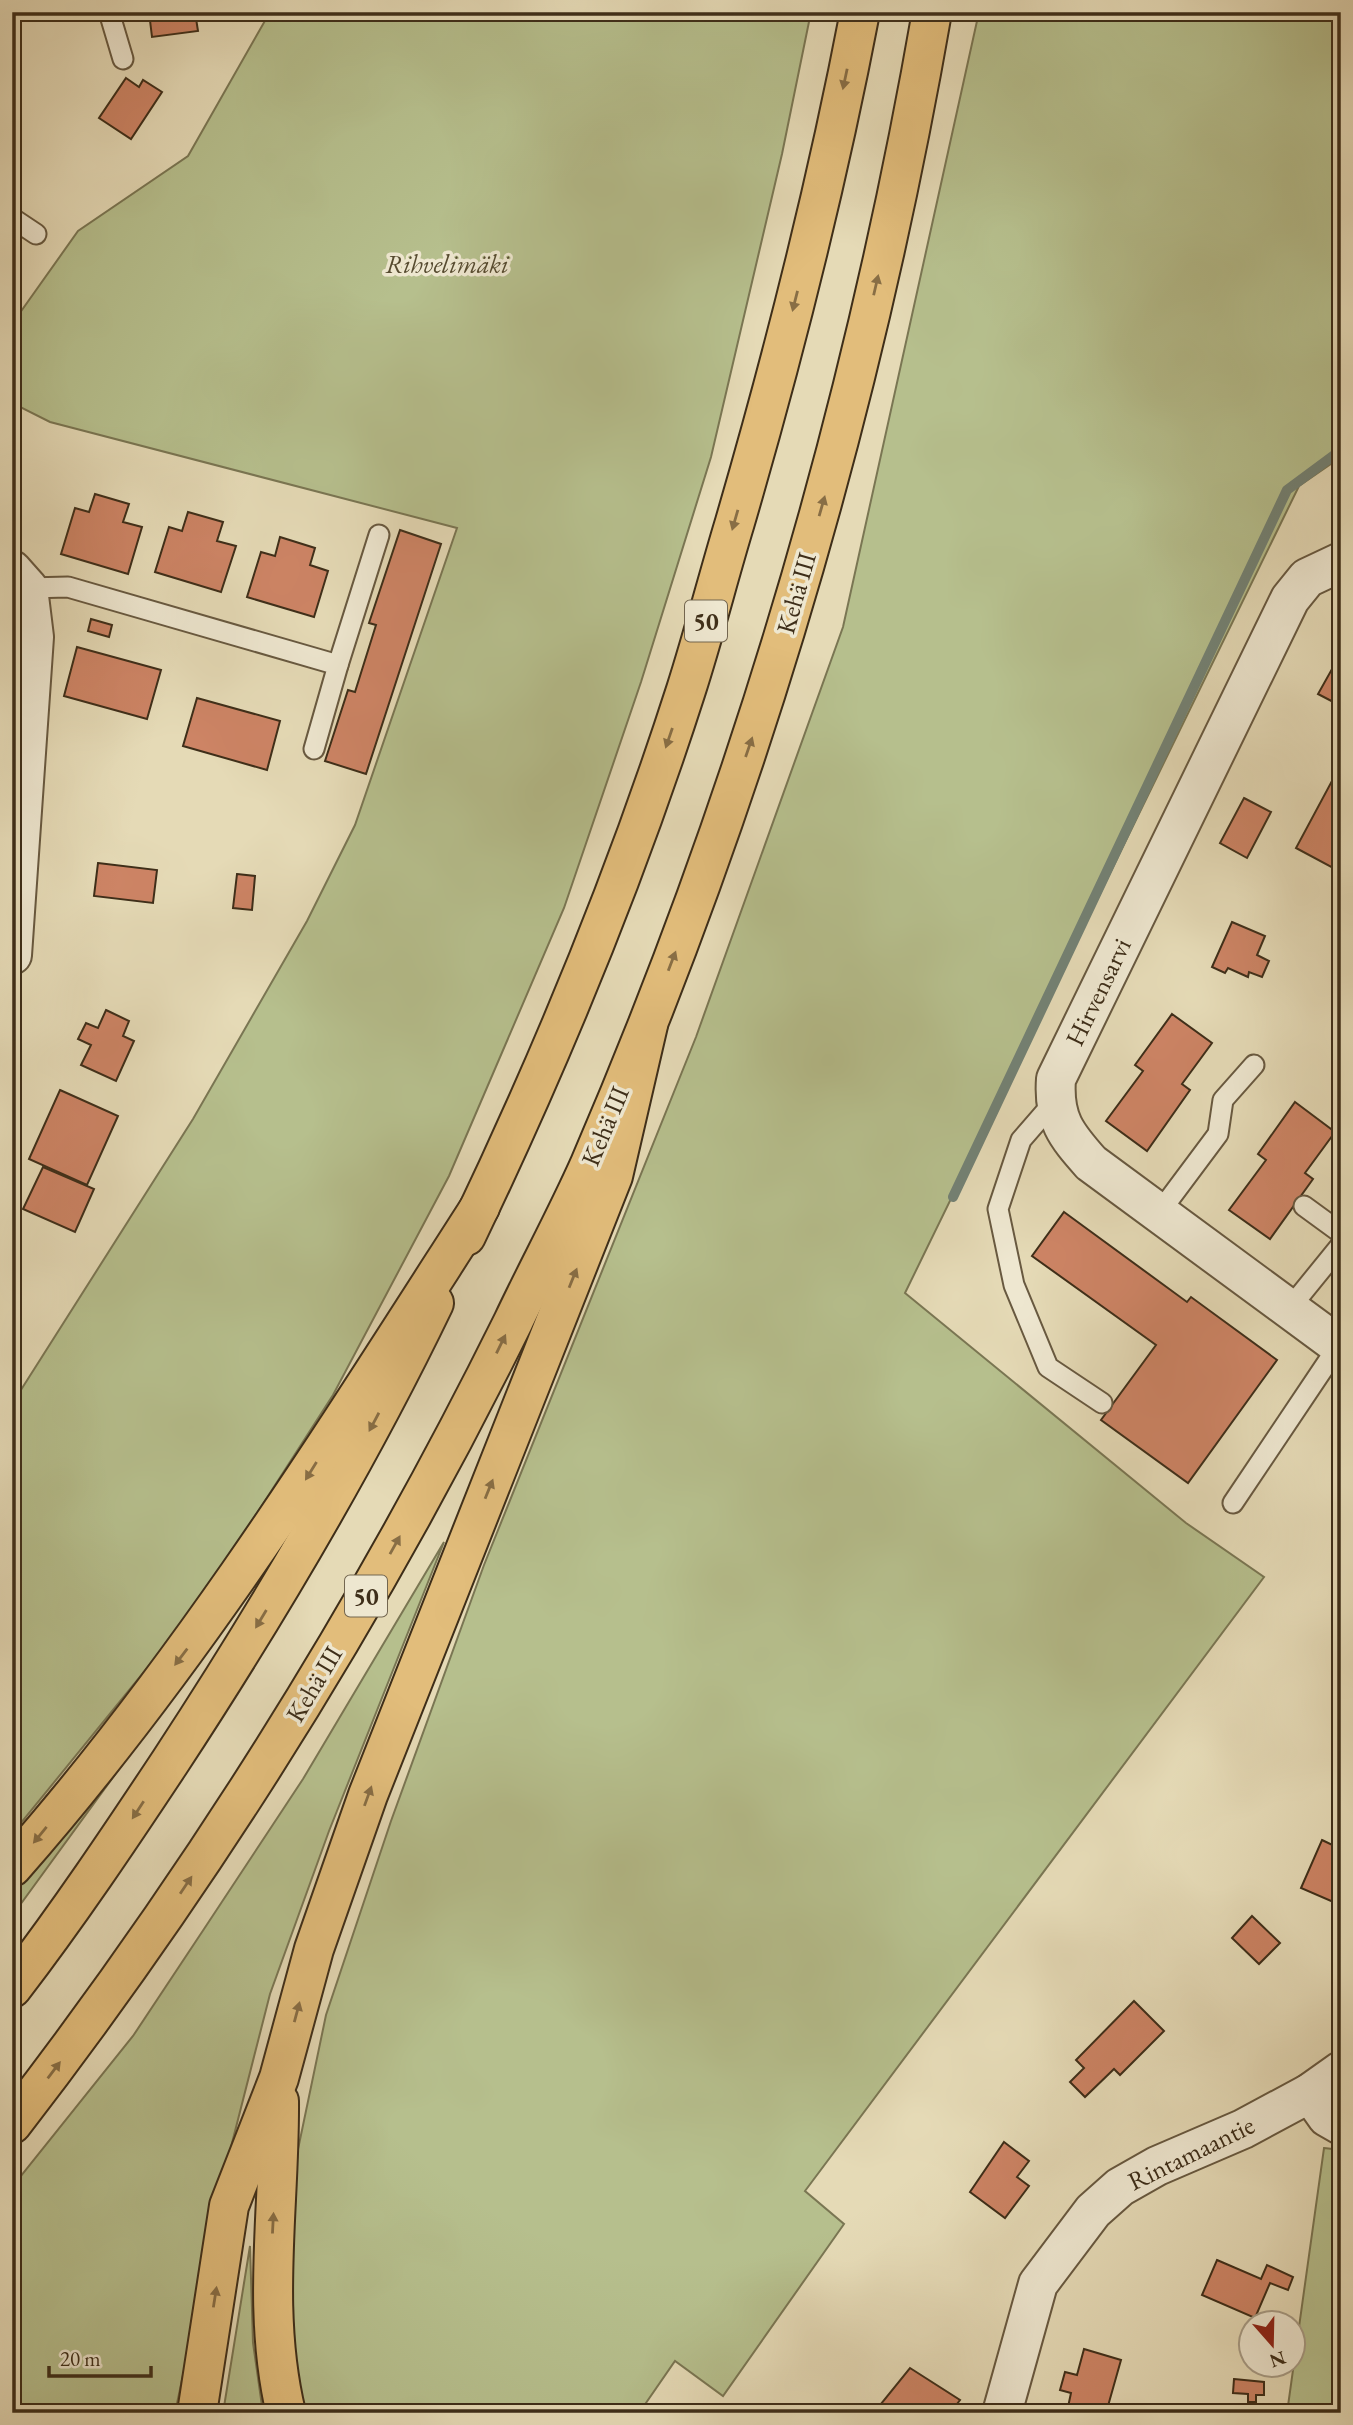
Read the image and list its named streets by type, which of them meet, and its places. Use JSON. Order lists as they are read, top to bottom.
{
  "streets": {
    "highway": ["Kehä III", "50"],
    "street": ["Hirvensarvi", "Rintamaantie"]
  },
  "parks": ["Rihvelimäki"],
  "scale_bar": "20 m",
  "north": "bottom"
}
